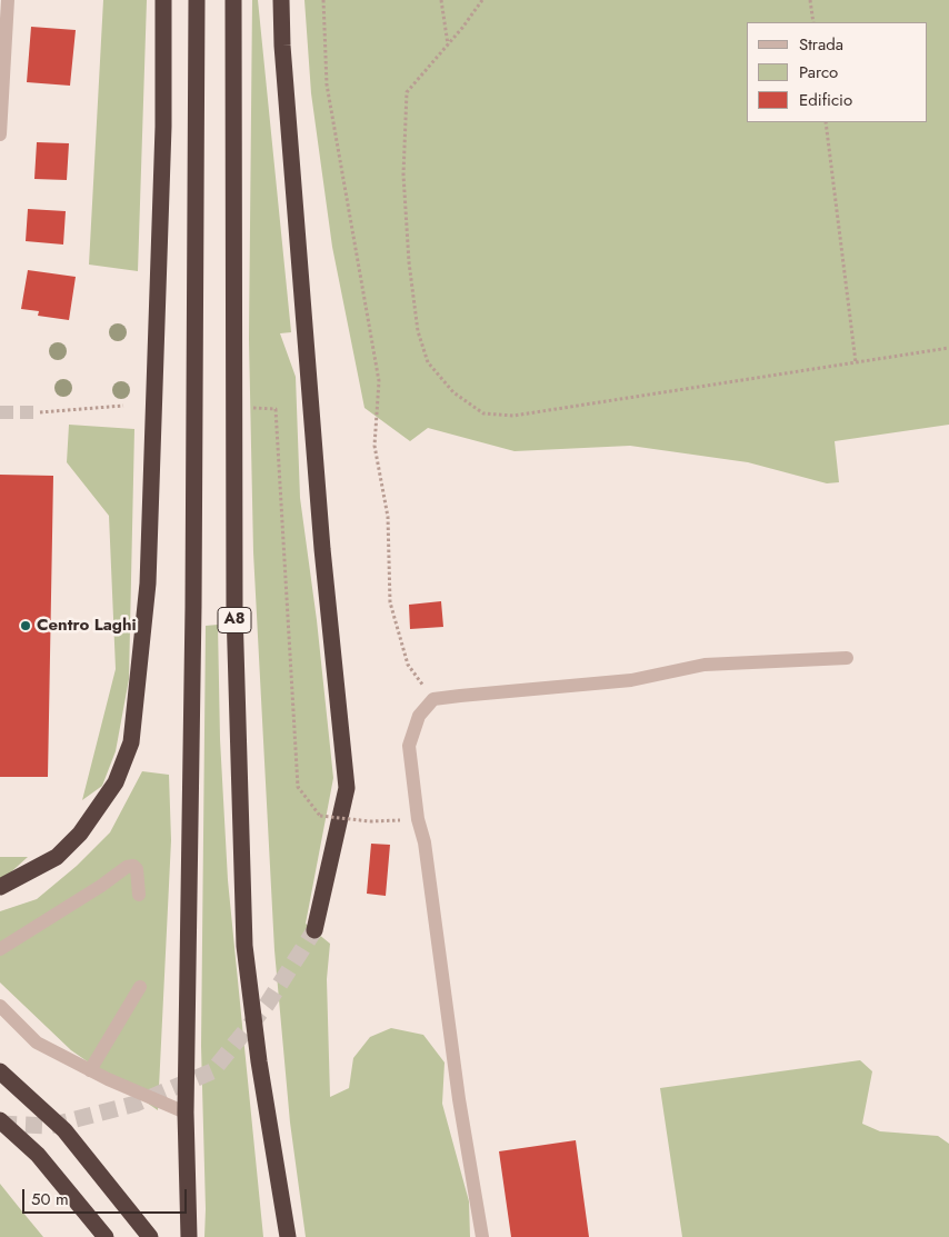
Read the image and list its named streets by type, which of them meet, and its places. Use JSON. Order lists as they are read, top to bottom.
{
  "streets": {
    "highway": ["A8"]
  },
  "places": ["Centro Laghi"],
  "legend": ["Strada", "Parco", "Edificio"],
  "scale_bar": "50 m"
}
